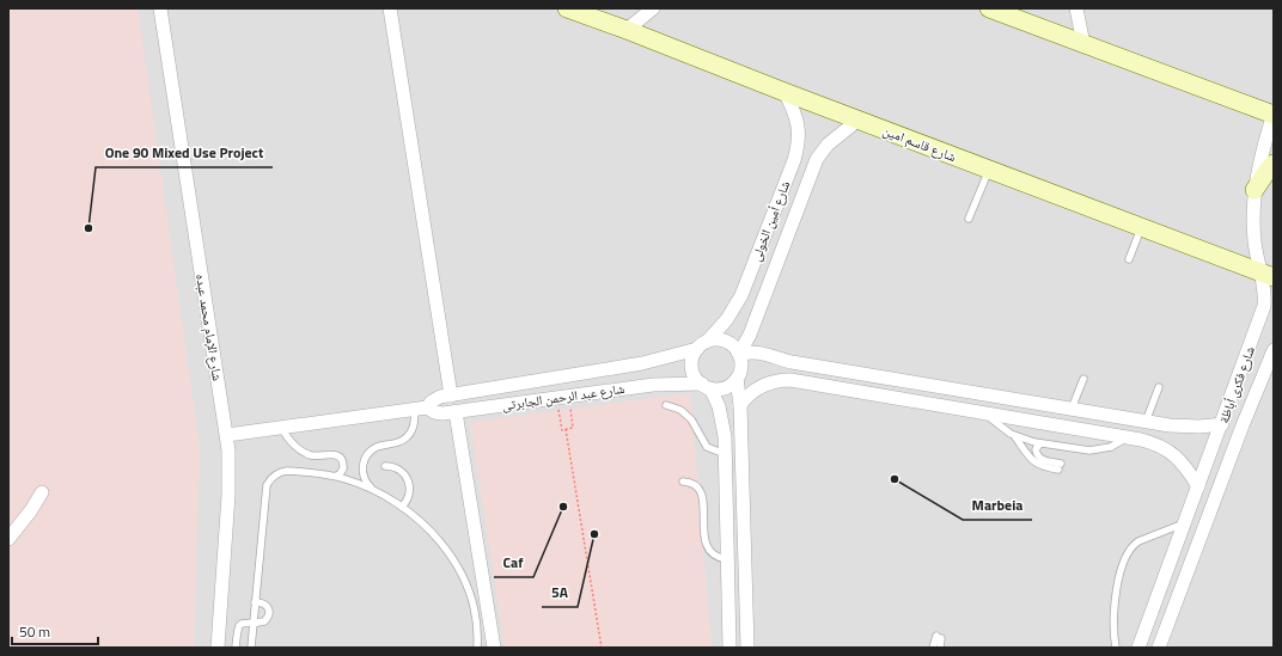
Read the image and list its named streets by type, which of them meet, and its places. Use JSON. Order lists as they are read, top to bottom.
{
  "streets": {
    "main road": ["شارع قاسم امين"],
    "street": [
      "شارع أمين الخولى",
      "شارع الإمام محمد عبده",
      "شارع فكرى أباظة",
      "شارع عبد الرحمن الجابرتى"
    ]
  },
  "crossings": [
    ["شارع قاسم امين", "شارع أمين الخولى"],
    ["شارع قاسم امين", "شارع فكرى أباظة"],
    ["شارع أمين الخولى", "شارع عبد الرحمن الجابرتى"],
    ["شارع الإمام محمد عبده", "شارع عبد الرحمن الجابرتى"]
  ],
  "places": [
    "One 90 Mixed Use Project",
    "Marbeia",
    "Caf",
    "5A"
  ],
  "scale_bar": "50 m"
}
